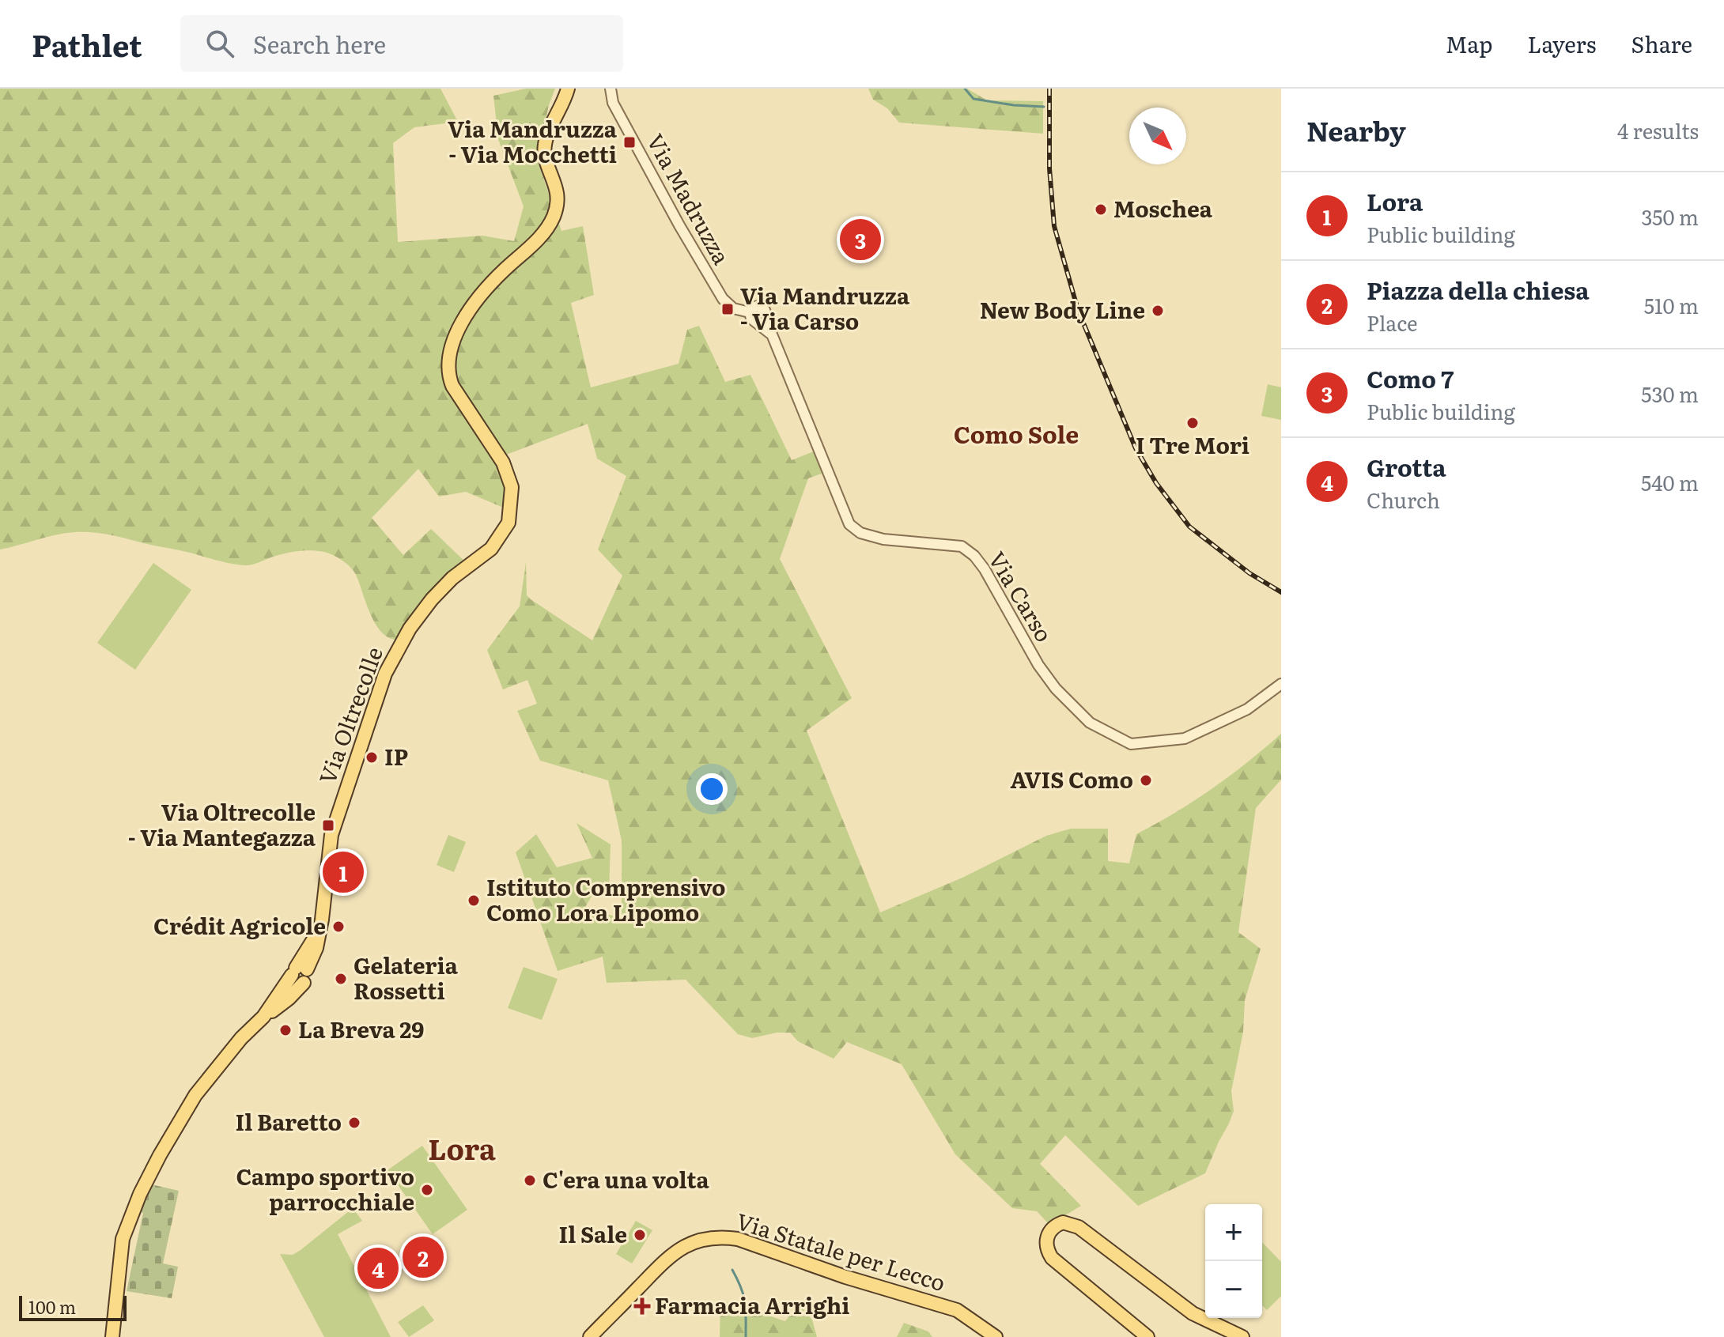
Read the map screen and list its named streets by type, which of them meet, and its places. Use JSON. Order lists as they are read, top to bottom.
{
  "streets": {
    "main road": ["Via Oltrecolle", "Via Statale per Lecco"],
    "street": ["Via Madruzza", "Via Carso"]
  },
  "crossings": [
    ["Via Madruzza", "Via Carso"]
  ],
  "districts": ["Como Sole", "Lora"],
  "places": {
    "transit": ["Via Mandruzza - Via Mocchetti", "Via Mandruzza - Via Carso", "Via Oltrecolle - Via Mantegazza"],
    "other": [
      "Moschea",
      "New Body Line",
      "I Tre Mori",
      "IP",
      "AVIS Como",
      "Istituto Comprensivo Como Lora Lipomo",
      "Crédit Agricole",
      "Gelateria Rossetti",
      "La Breva 29",
      "Il Baretto",
      "C'era una volta",
      "Campo sportivo parrocchiale",
      "Il Sale"
    ],
    "health": ["Farmacia Arrighi"]
  },
  "scale_bar": "100 m",
  "north": "bottom right",
  "page": {
    "header": "Pathlet",
    "search": "Search here",
    "nav": ["Map", "Layers", "Share"],
    "heading": ["Nearby", "4 results"],
    "list": [
      {
        "mark": "1",
        "name": "Lora",
        "note": "Public building",
        "value": "350 m"
      },
      {
        "mark": "2",
        "name": "Piazza della chiesa",
        "note": "Place",
        "value": "510 m"
      },
      {
        "mark": "3",
        "name": "Como 7",
        "note": "Public building",
        "value": "530 m"
      },
      {
        "mark": "4",
        "name": "Grotta",
        "note": "Church",
        "value": "540 m"
      }
    ],
    "pins": [
      "3",
      "1",
      "2",
      "4"
    ],
    "map_buttons": ["+", "−"],
    "scale": "100 m"
  }
}
